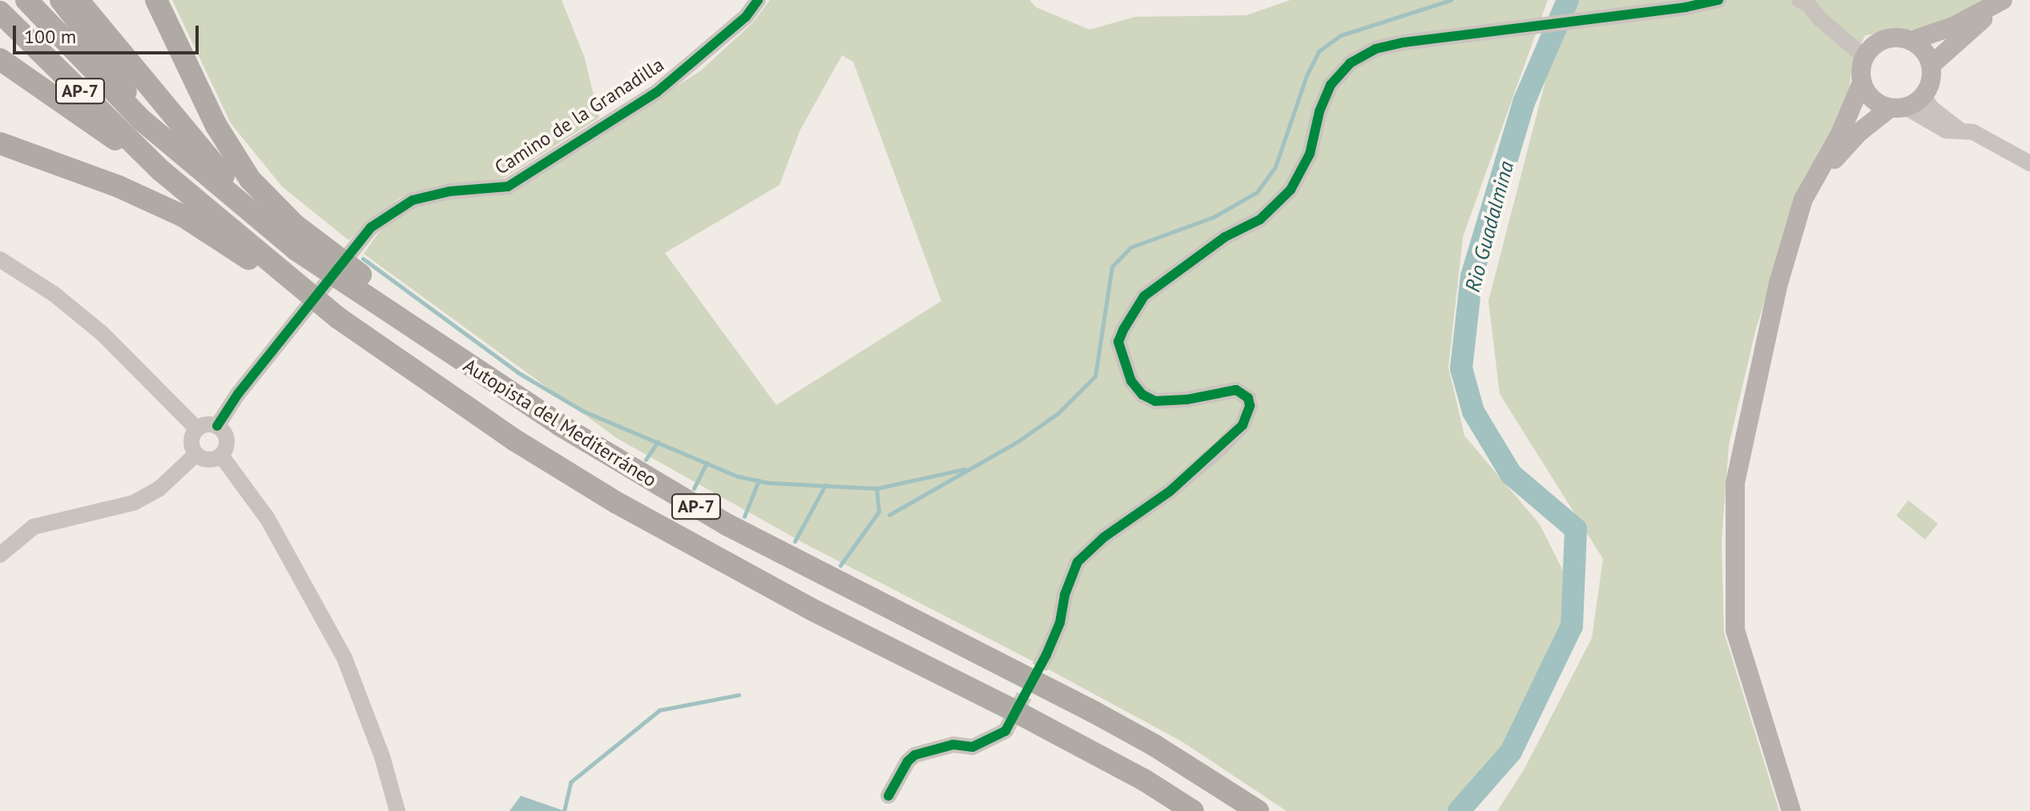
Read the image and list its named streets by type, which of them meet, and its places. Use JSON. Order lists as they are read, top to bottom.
{
  "streets": {
    "highway": ["AP-7", "Autopista del Mediterráneo"],
    "street": ["Camino de la Granadilla"]
  },
  "water": ["Rio Guadalmina"],
  "scale_bar": "100 m"
}
